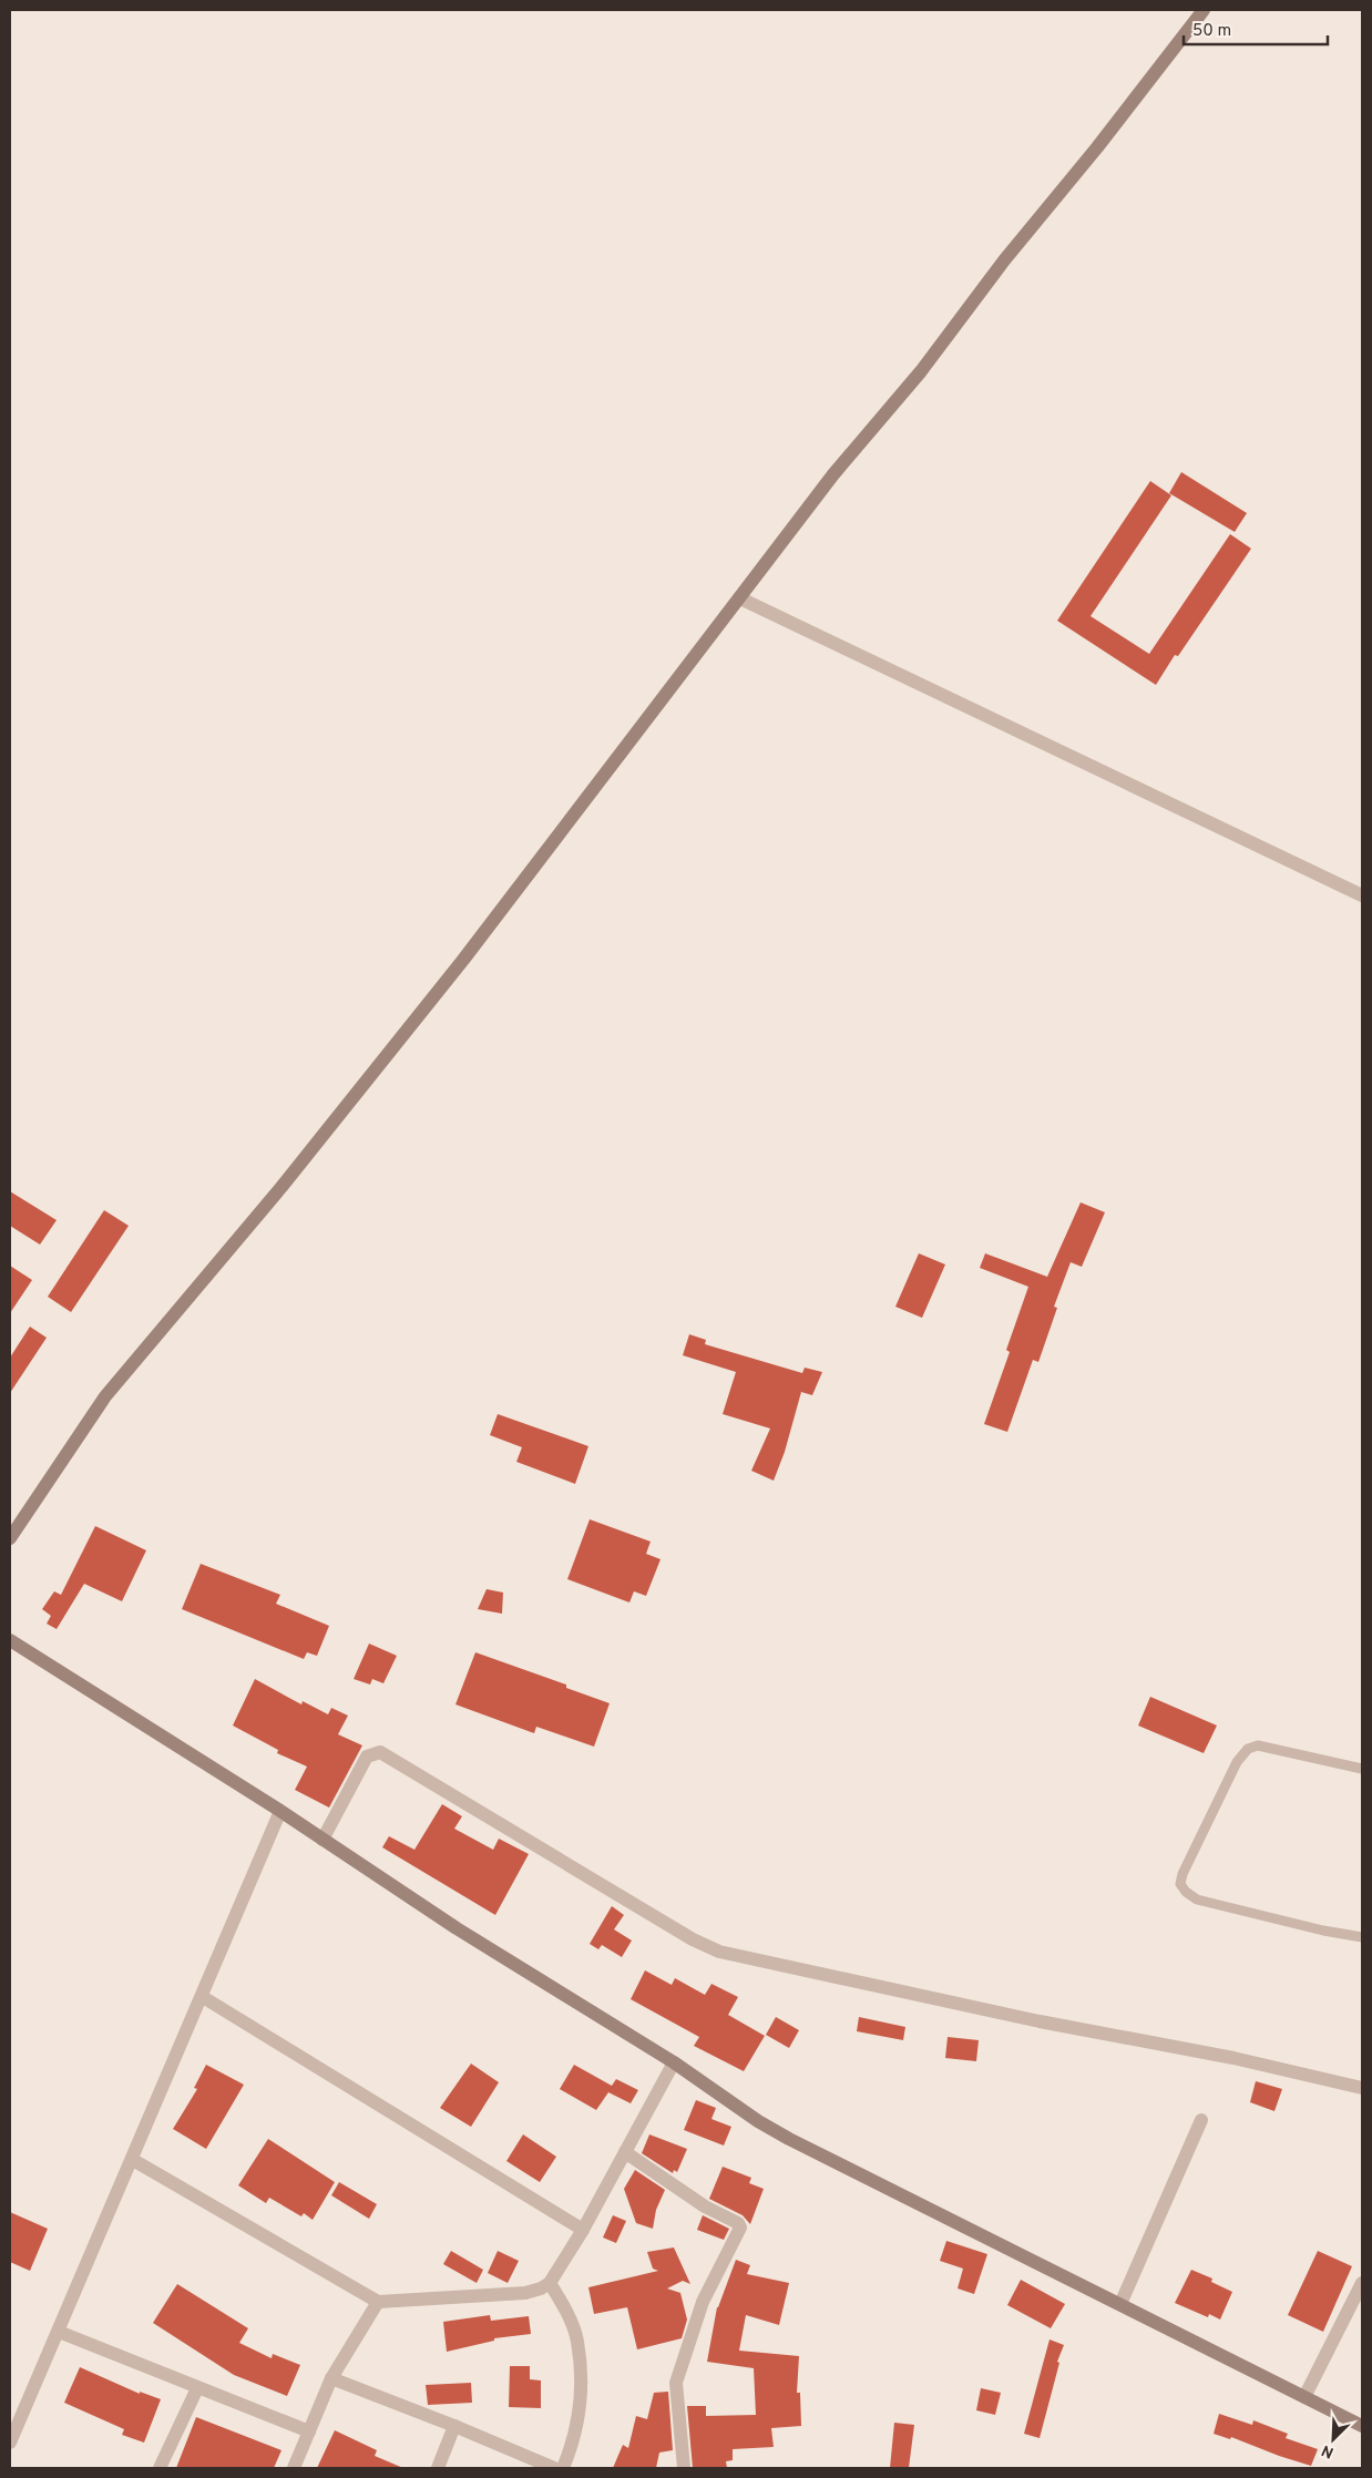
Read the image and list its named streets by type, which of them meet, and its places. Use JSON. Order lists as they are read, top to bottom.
{
  "scale_bar": "50 m",
  "north": "bottom left"
}
